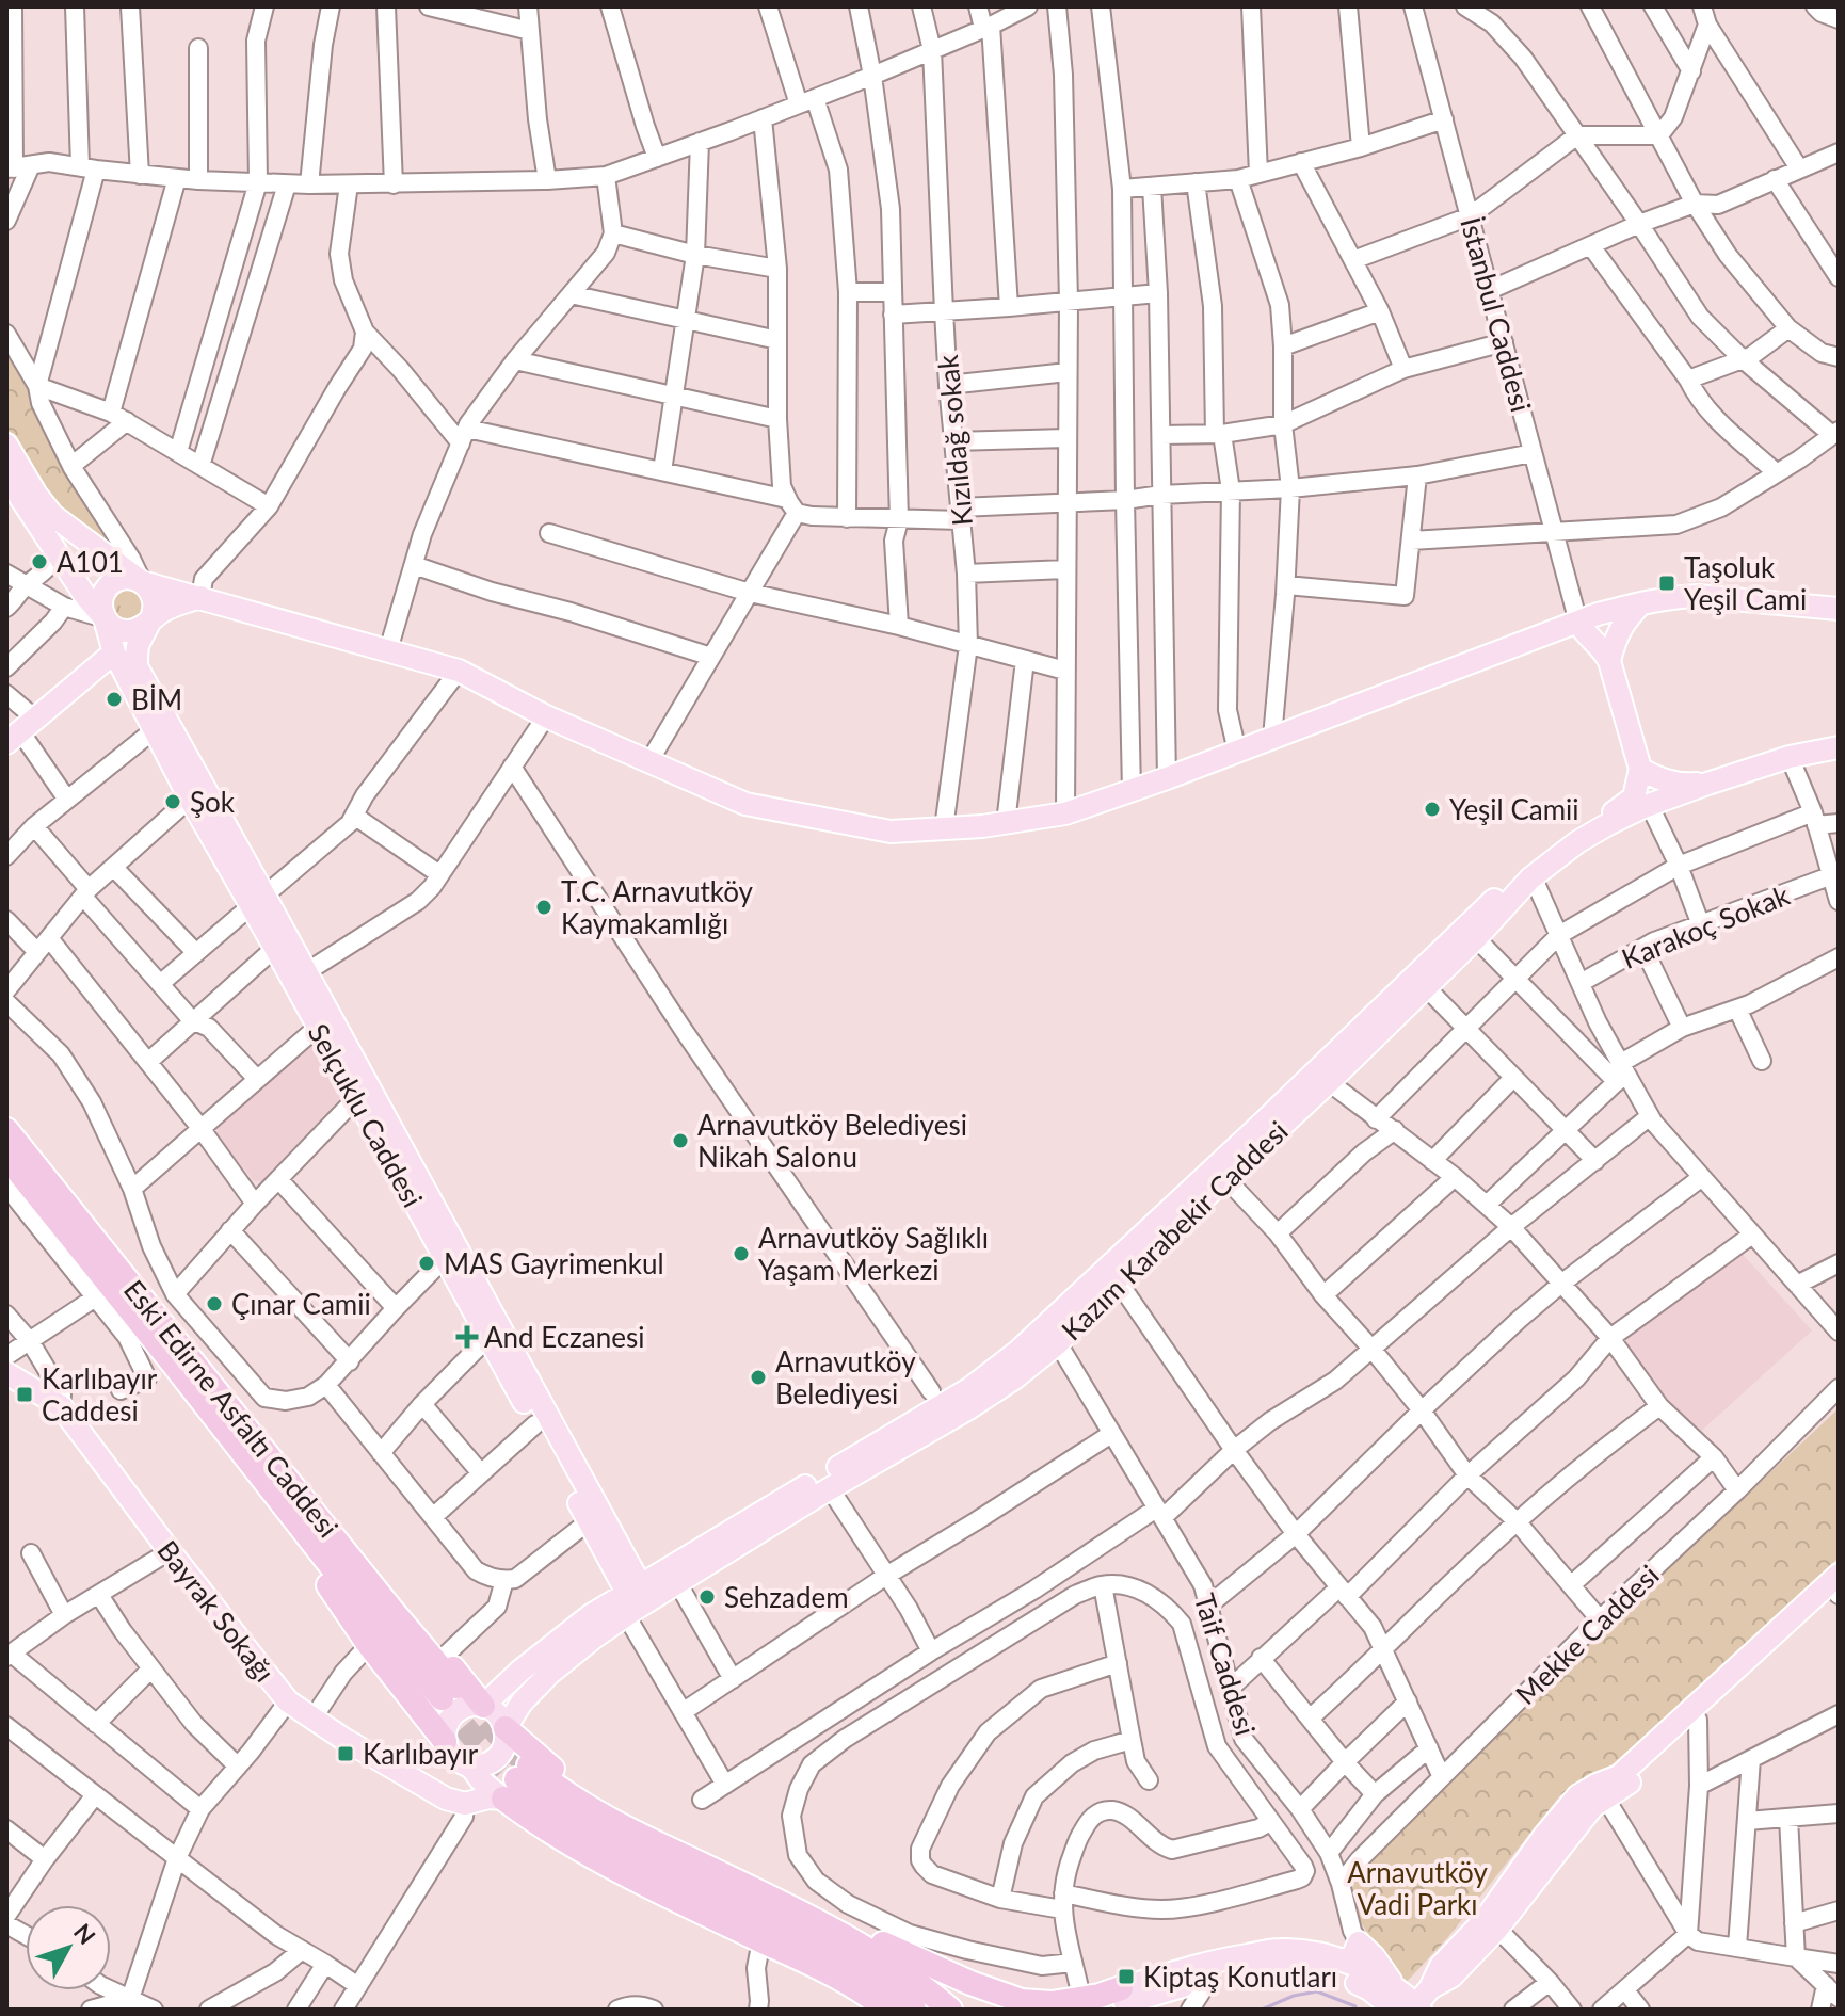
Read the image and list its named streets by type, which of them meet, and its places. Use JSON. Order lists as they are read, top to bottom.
{
  "streets": {
    "highway": ["Eski Edirne Asfaltı Caddesi"],
    "main road": ["Selçuklu Caddesi", "Kazım Karabekir Caddesi", "Bayrak Sokağı"],
    "street": [
      "İstanbul Caddesi",
      "Kızıldağ sokak",
      "Karakoç Sokak",
      "Mekke Caddesi",
      "Taif Caddesi"
    ]
  },
  "crossings": [
    ["Selçuklu Caddesi", "Kazım Karabekir Caddesi"],
    ["Kazım Karabekir Caddesi", "Taif Caddesi"],
    ["Mekke Caddesi", "Taif Caddesi"]
  ],
  "parks": ["Arnavutköy Vadi Parkı"],
  "places": {
    "other": [
      "A101",
      "BİM",
      "Şok",
      "Yeşil Camii",
      "T.C. Arnavutköy Kaymakamlığı",
      "Arnavutköy Belediyesi Nikah Salonu",
      "Arnavutköy Sağlıklı Yaşam Merkezi",
      "MAS Gayrimenkul",
      "Çınar Camii",
      "Arnavutköy Belediyesi",
      "Sehzadem"
    ],
    "transit": [
      "Taşoluk Yeşil Cami",
      "Karlıbayır Caddesi",
      "Karlıbayır",
      "Kiptaş Konutları"
    ],
    "health": ["And Eczanesi"]
  },
  "north": "top right"
}
